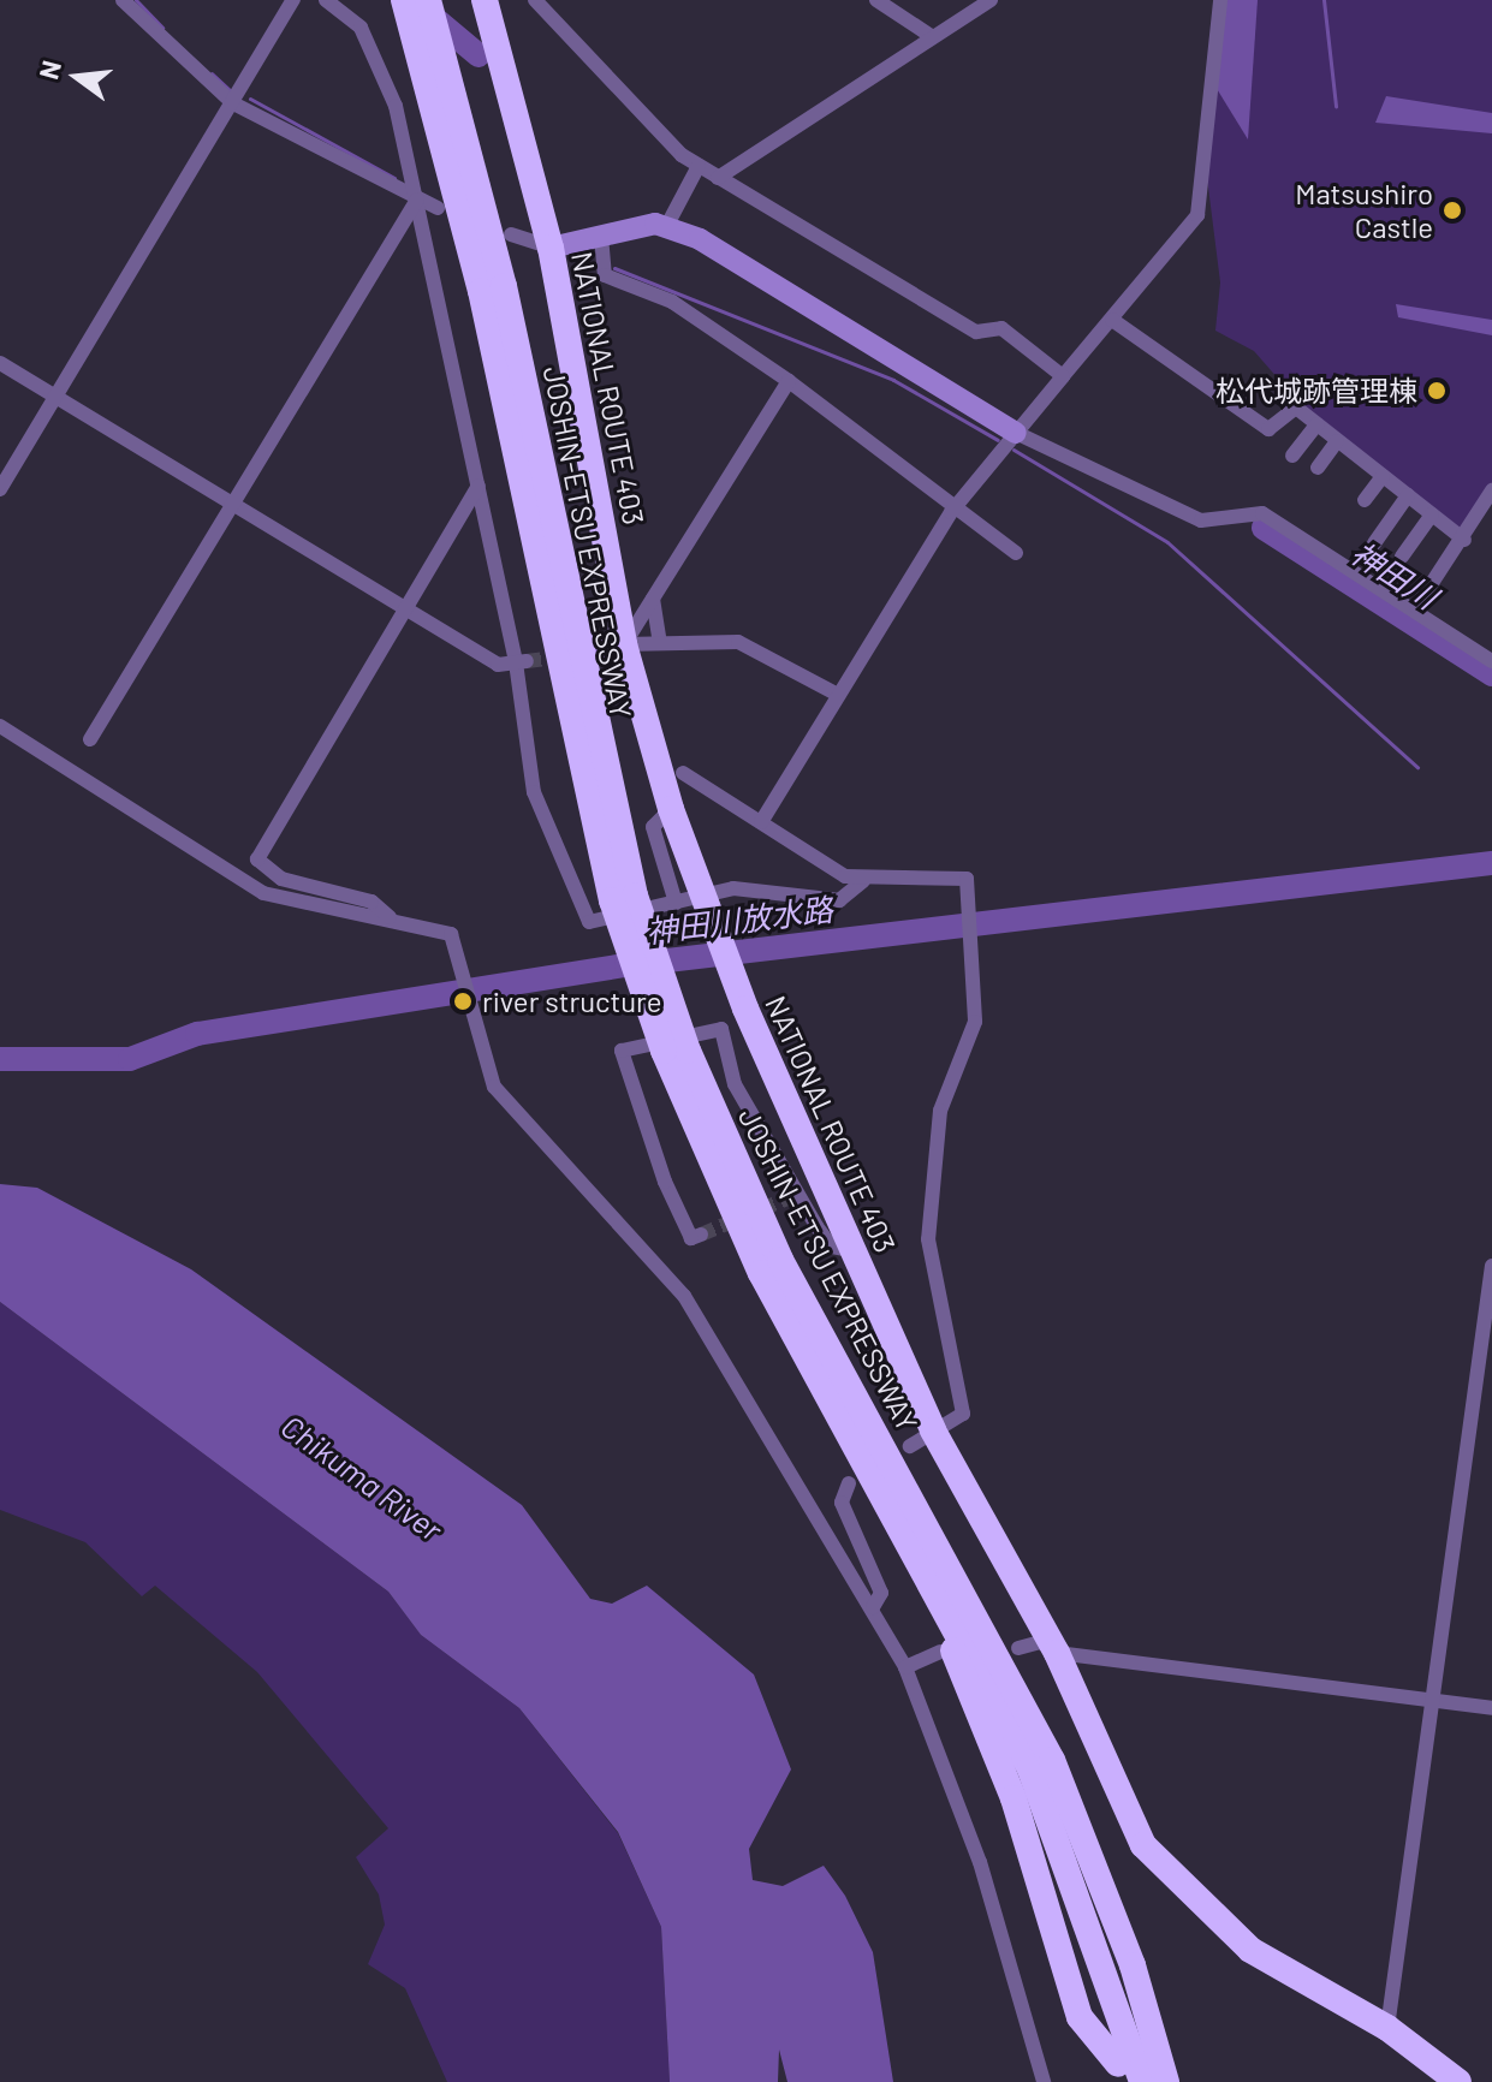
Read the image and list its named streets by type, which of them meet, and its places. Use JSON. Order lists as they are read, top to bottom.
{
  "streets": {
    "highway": ["NATIONAL ROUTE 403", "JOSHIN-ETSU EXPRESSWAY"]
  },
  "water": ["神田川", "神田川放水路", "Chikuma River"],
  "places": ["Matsushiro Castle", "松代城跡管理棟", "river structure"],
  "north": "left"
}
